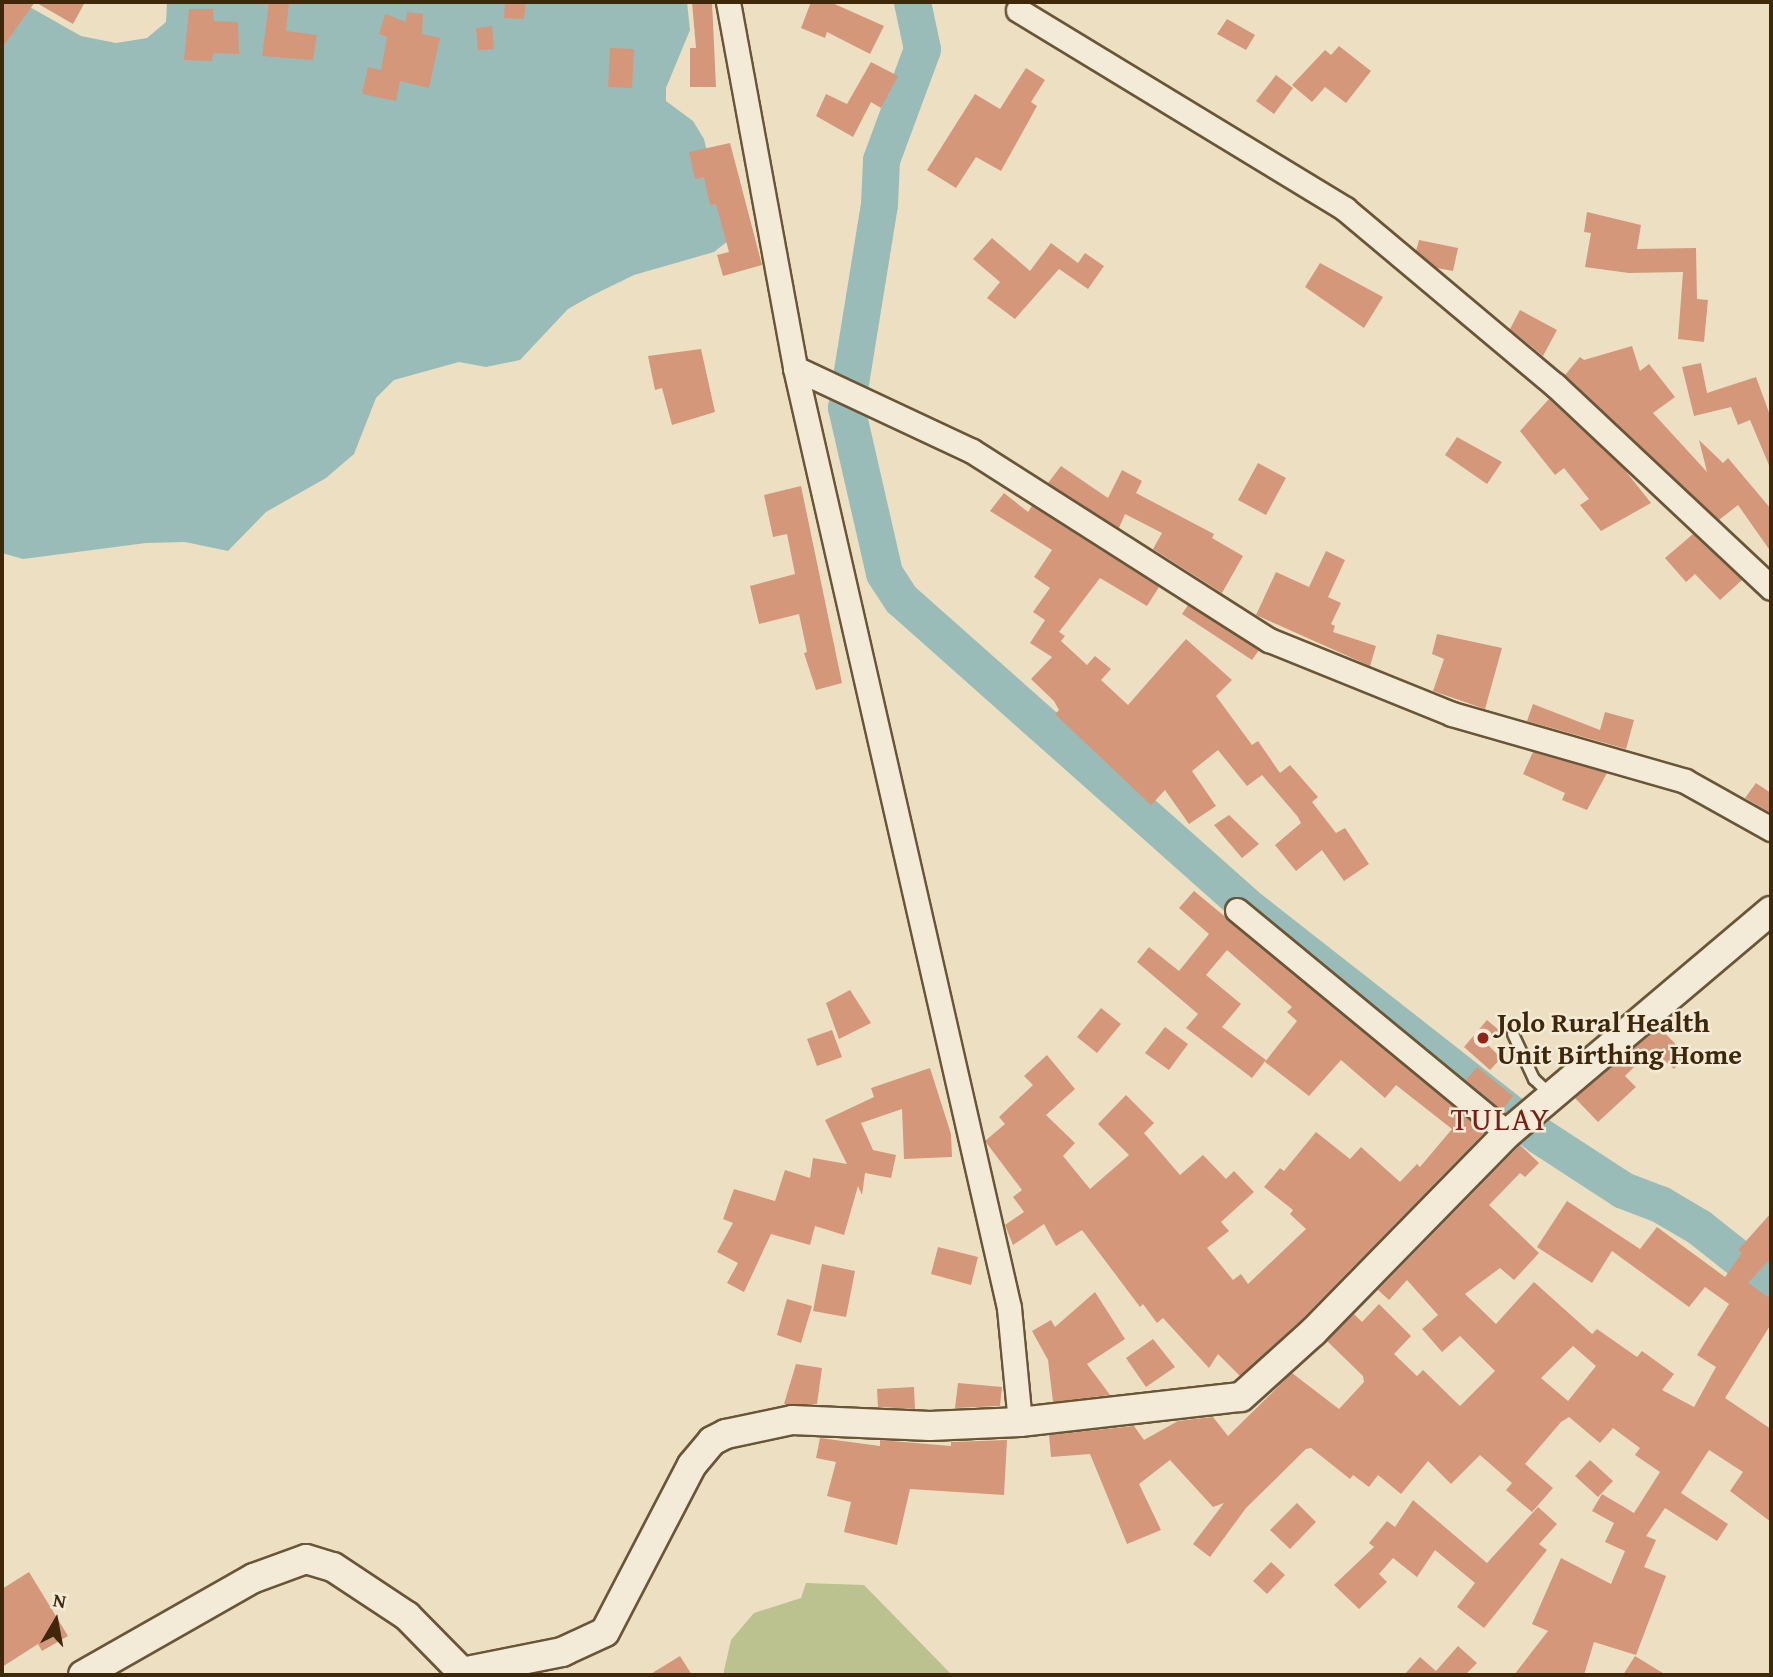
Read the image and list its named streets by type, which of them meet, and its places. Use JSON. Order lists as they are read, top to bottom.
{
  "districts": ["TULAY"],
  "places": ["Jolo Rural Health Unit Birthing Home"],
  "north": "top"
}
